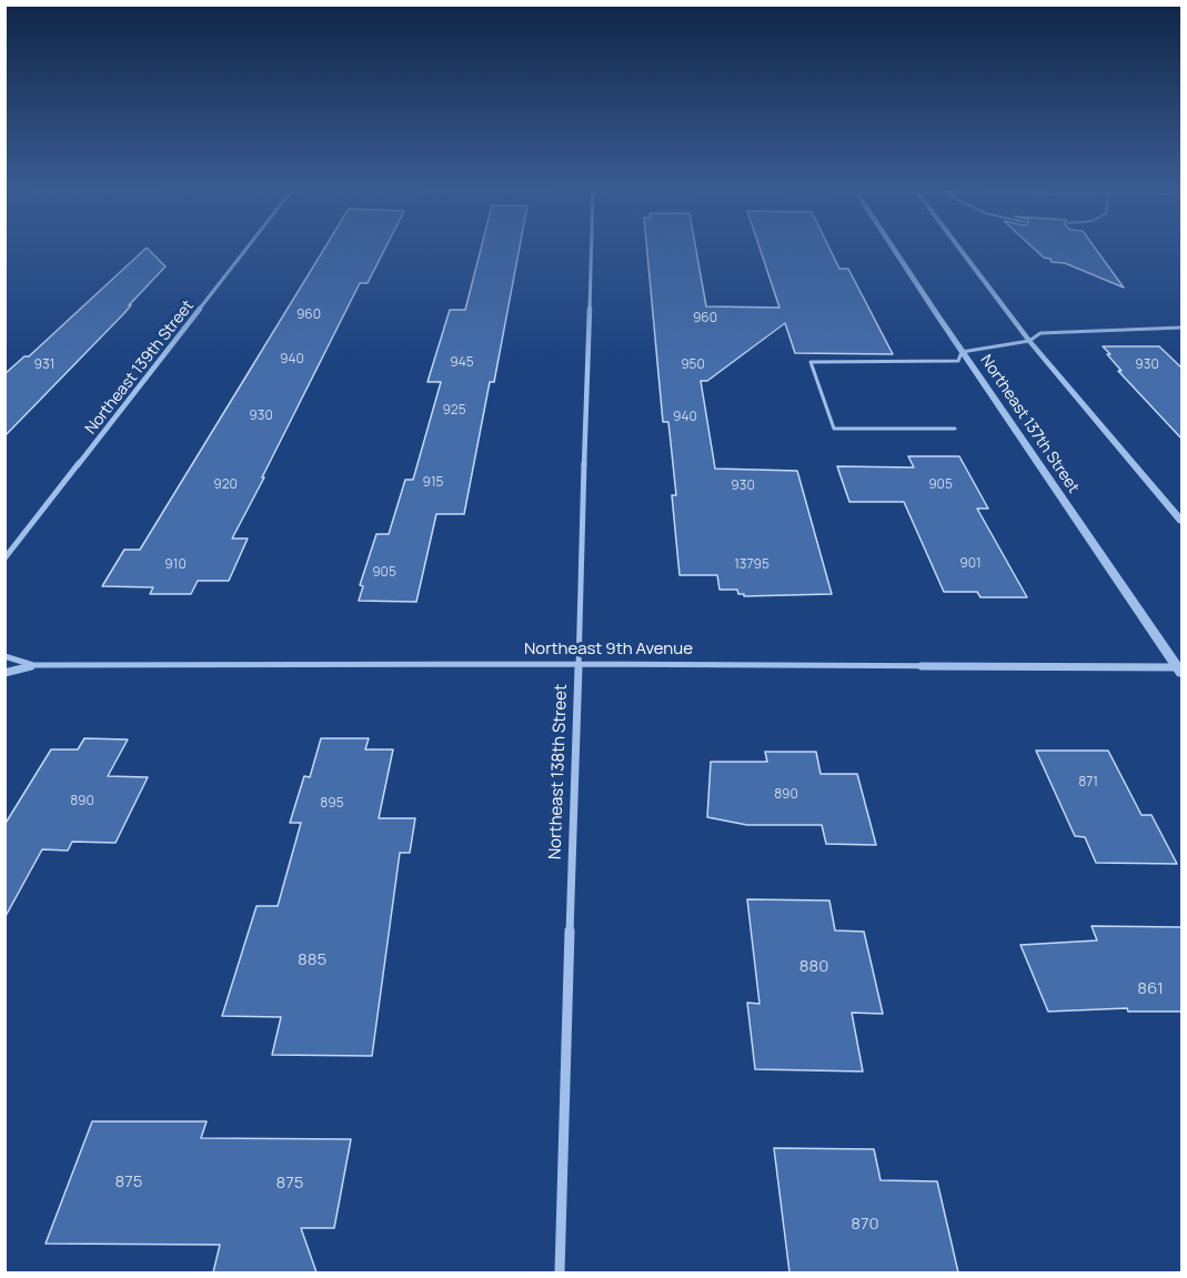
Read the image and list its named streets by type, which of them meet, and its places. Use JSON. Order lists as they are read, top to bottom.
{
  "streets": {
    "street": [
      "Northeast 139th Street",
      "Northeast 137th Street",
      "Northeast 9th Avenue",
      "Northeast 138th Street"
    ]
  },
  "crossings": [
    ["Northeast 137th Street", "Northeast 9th Avenue"],
    ["Northeast 9th Avenue", "Northeast 138th Street"]
  ],
  "house_numbers": [
    "960",
    "960",
    "940",
    "945",
    "931",
    "950",
    "930",
    "925",
    "930",
    "940",
    "915",
    "920",
    "905",
    "930",
    "901",
    "910",
    "13795",
    "905",
    "871",
    "890",
    "890",
    "895",
    "885",
    "880",
    "861",
    "875",
    "875",
    "870"
  ]
}
